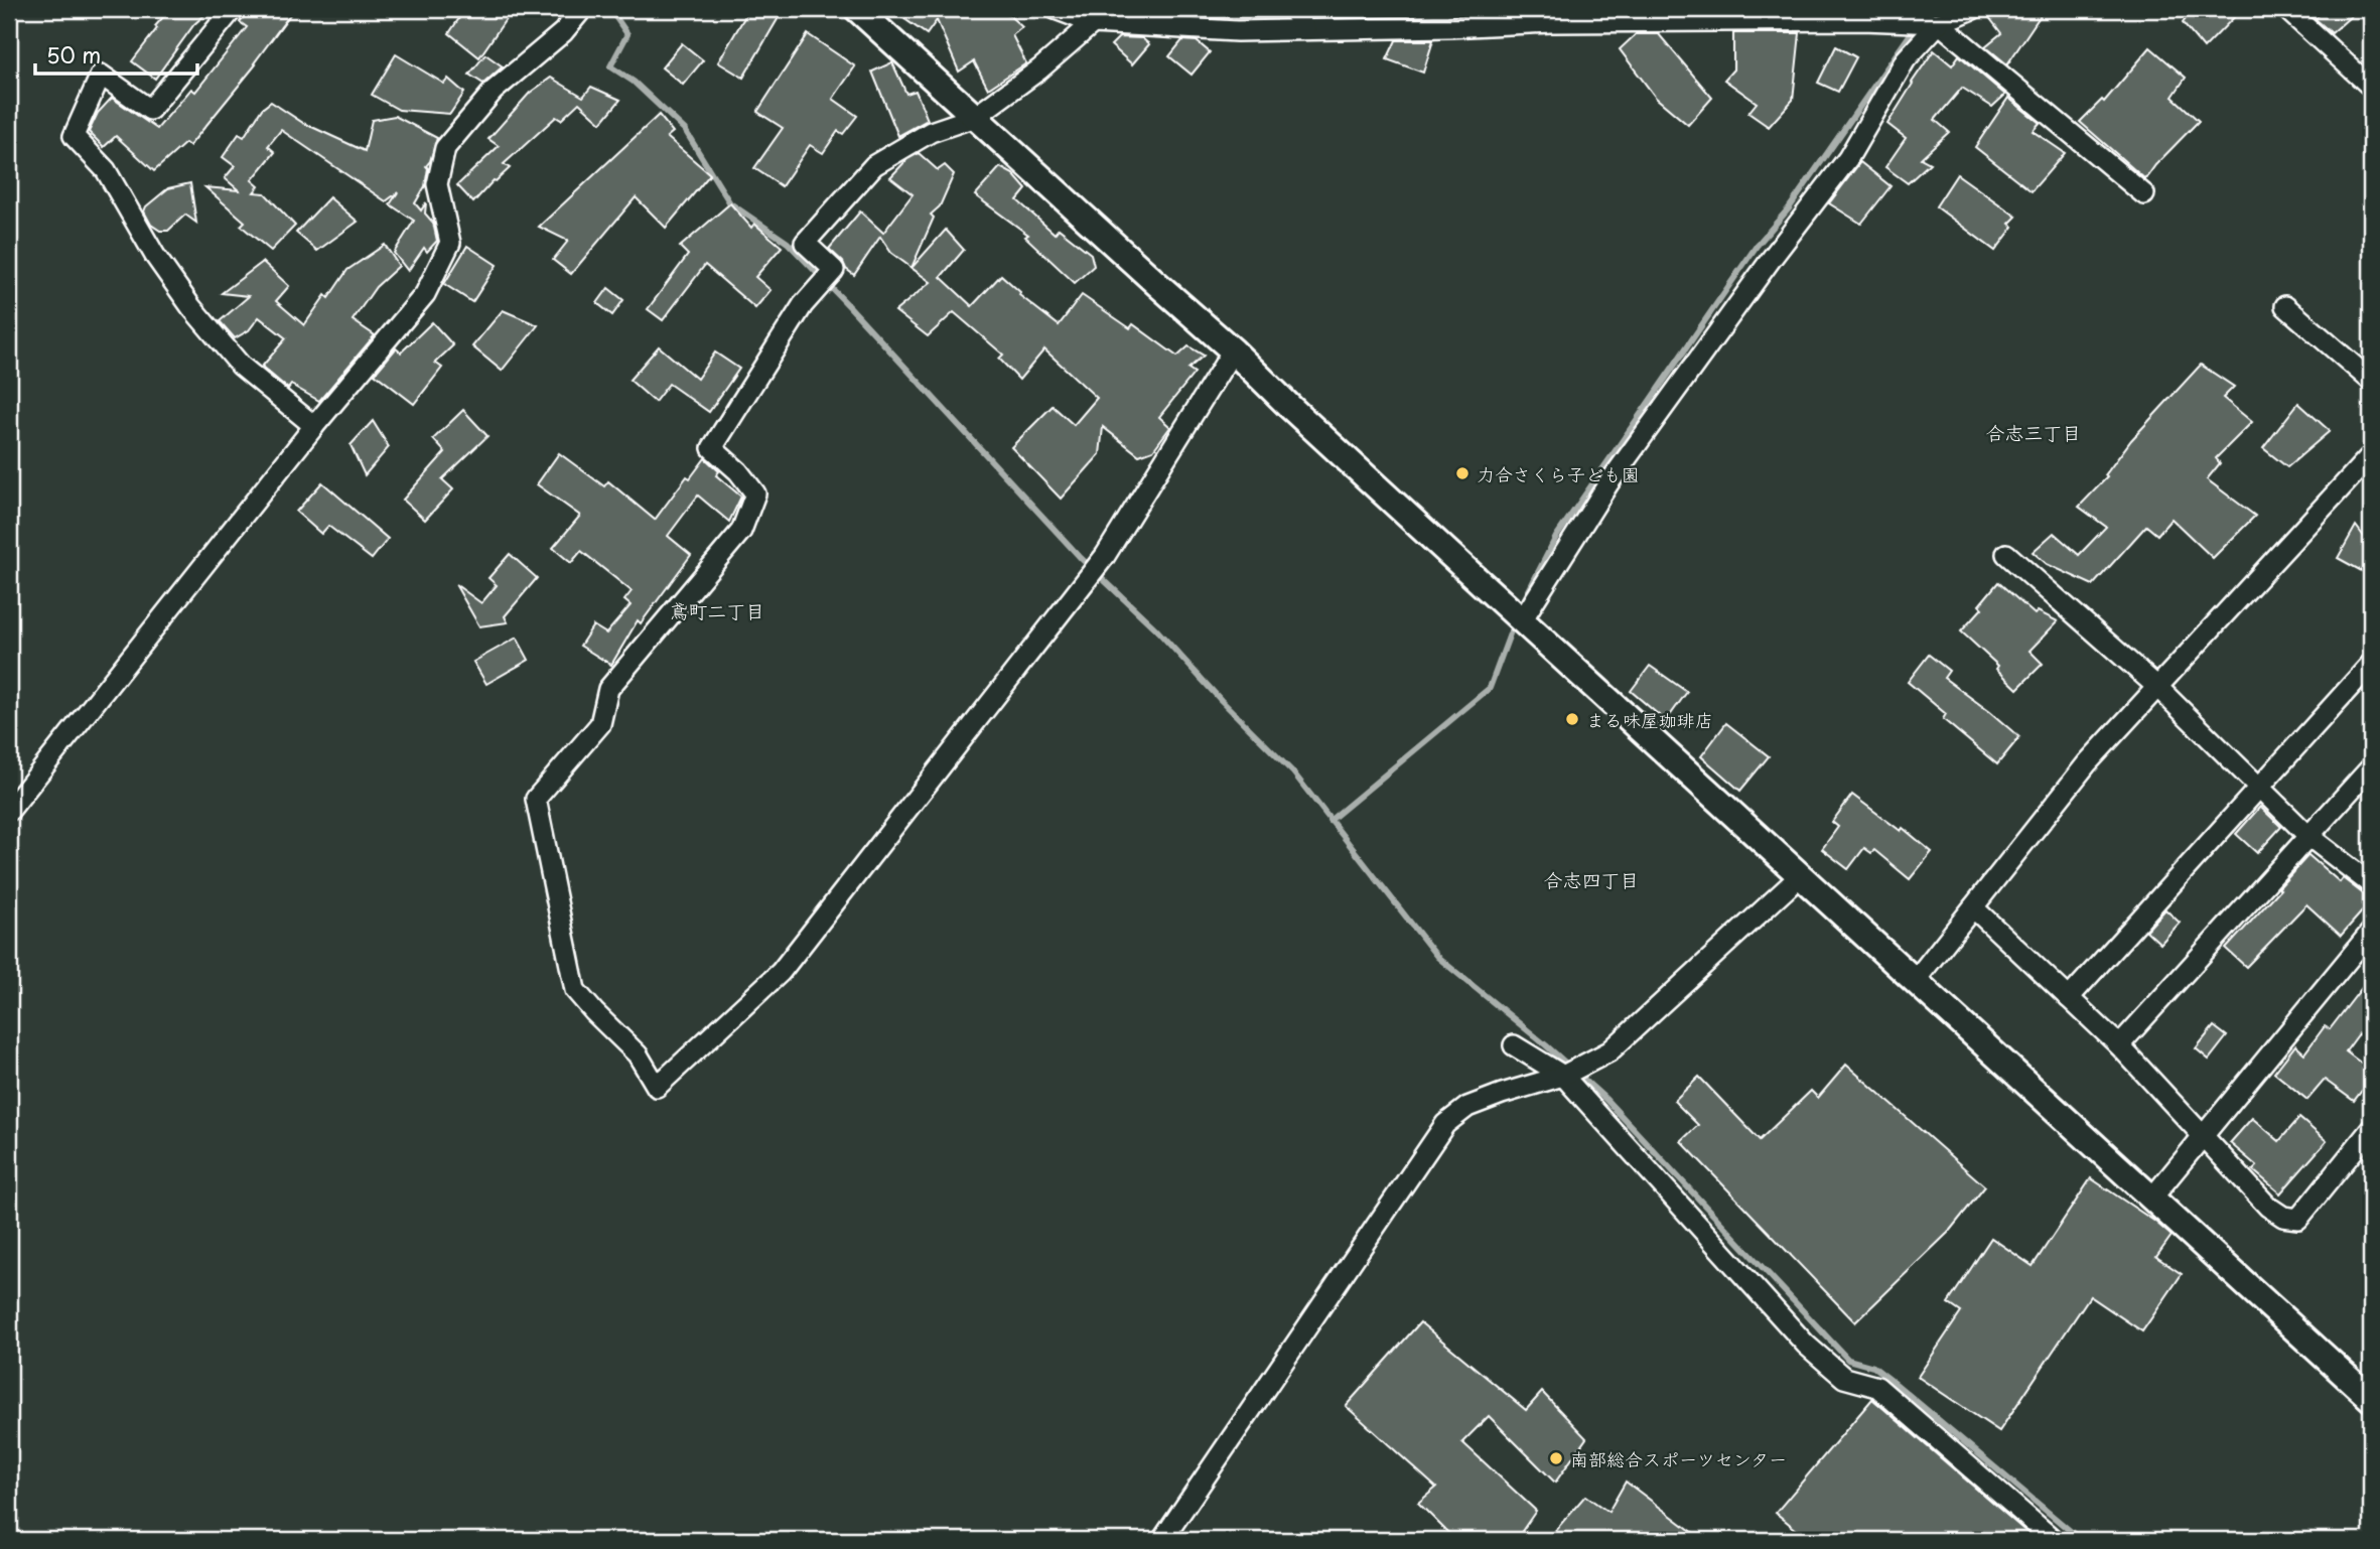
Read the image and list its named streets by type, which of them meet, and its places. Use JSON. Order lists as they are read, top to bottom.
{
  "districts": ["合志三丁目", "鳶町二丁目", "合志四丁目"],
  "places": ["力合さくら子ども園", "まる味屋珈琲店", "南部総合スポーツセンター"],
  "scale_bar": "50 m"
}
